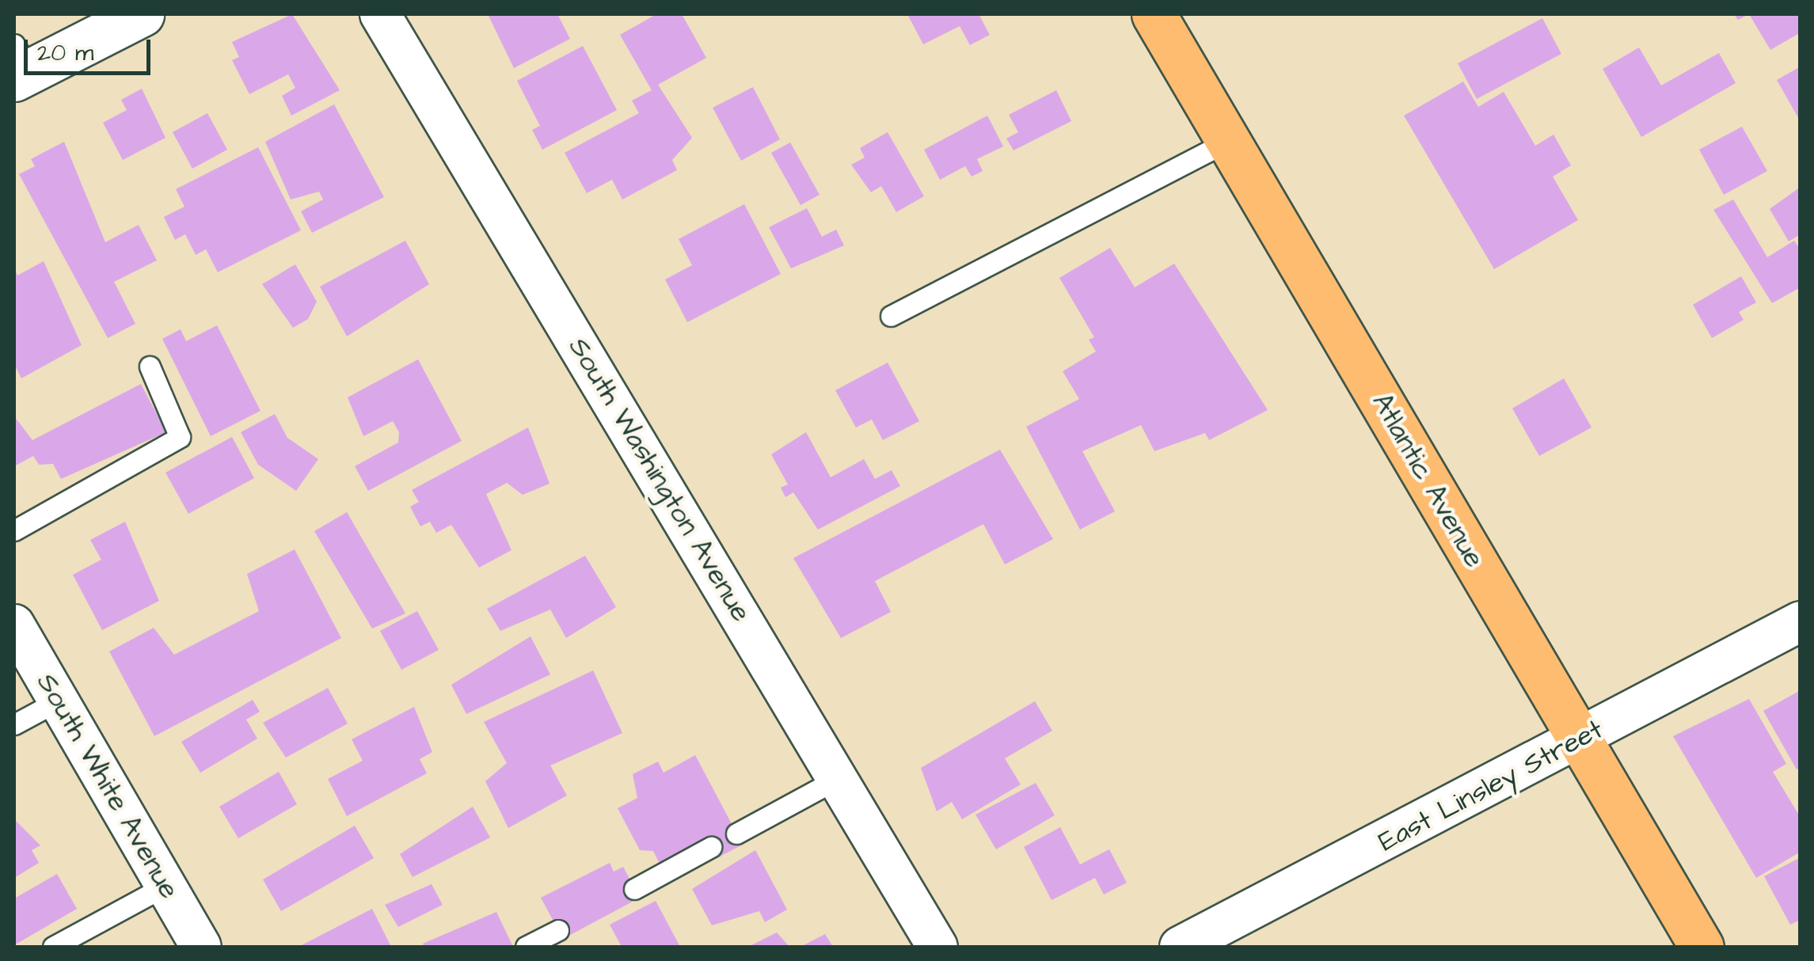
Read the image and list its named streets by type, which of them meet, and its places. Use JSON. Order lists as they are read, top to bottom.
{
  "streets": {
    "main road": ["Atlantic Avenue"],
    "street": ["South Washington Avenue", "South White Avenue", "East Linsley Street"]
  },
  "crossings": [
    ["Atlantic Avenue", "East Linsley Street"]
  ],
  "scale_bar": "20 m"
}
